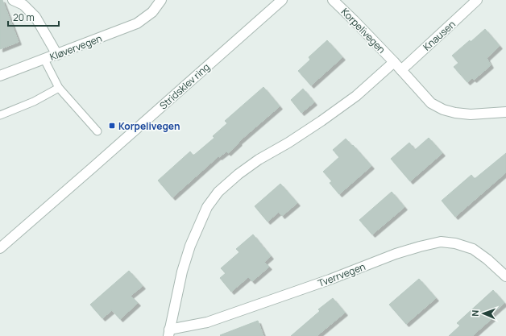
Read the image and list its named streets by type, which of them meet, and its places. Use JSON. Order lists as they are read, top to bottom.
{
  "streets": {
    "street": [
      "Korpelivegen",
      "Knausen",
      "Kløvervegen",
      "Stridsklev ring",
      "Tverrvegen"
    ]
  },
  "crossings": [
    ["Korpelivegen", "Knausen"]
  ],
  "places": {
    "transit": ["Korpelivegen"]
  },
  "scale_bar": "20 m",
  "north": "left"
}
